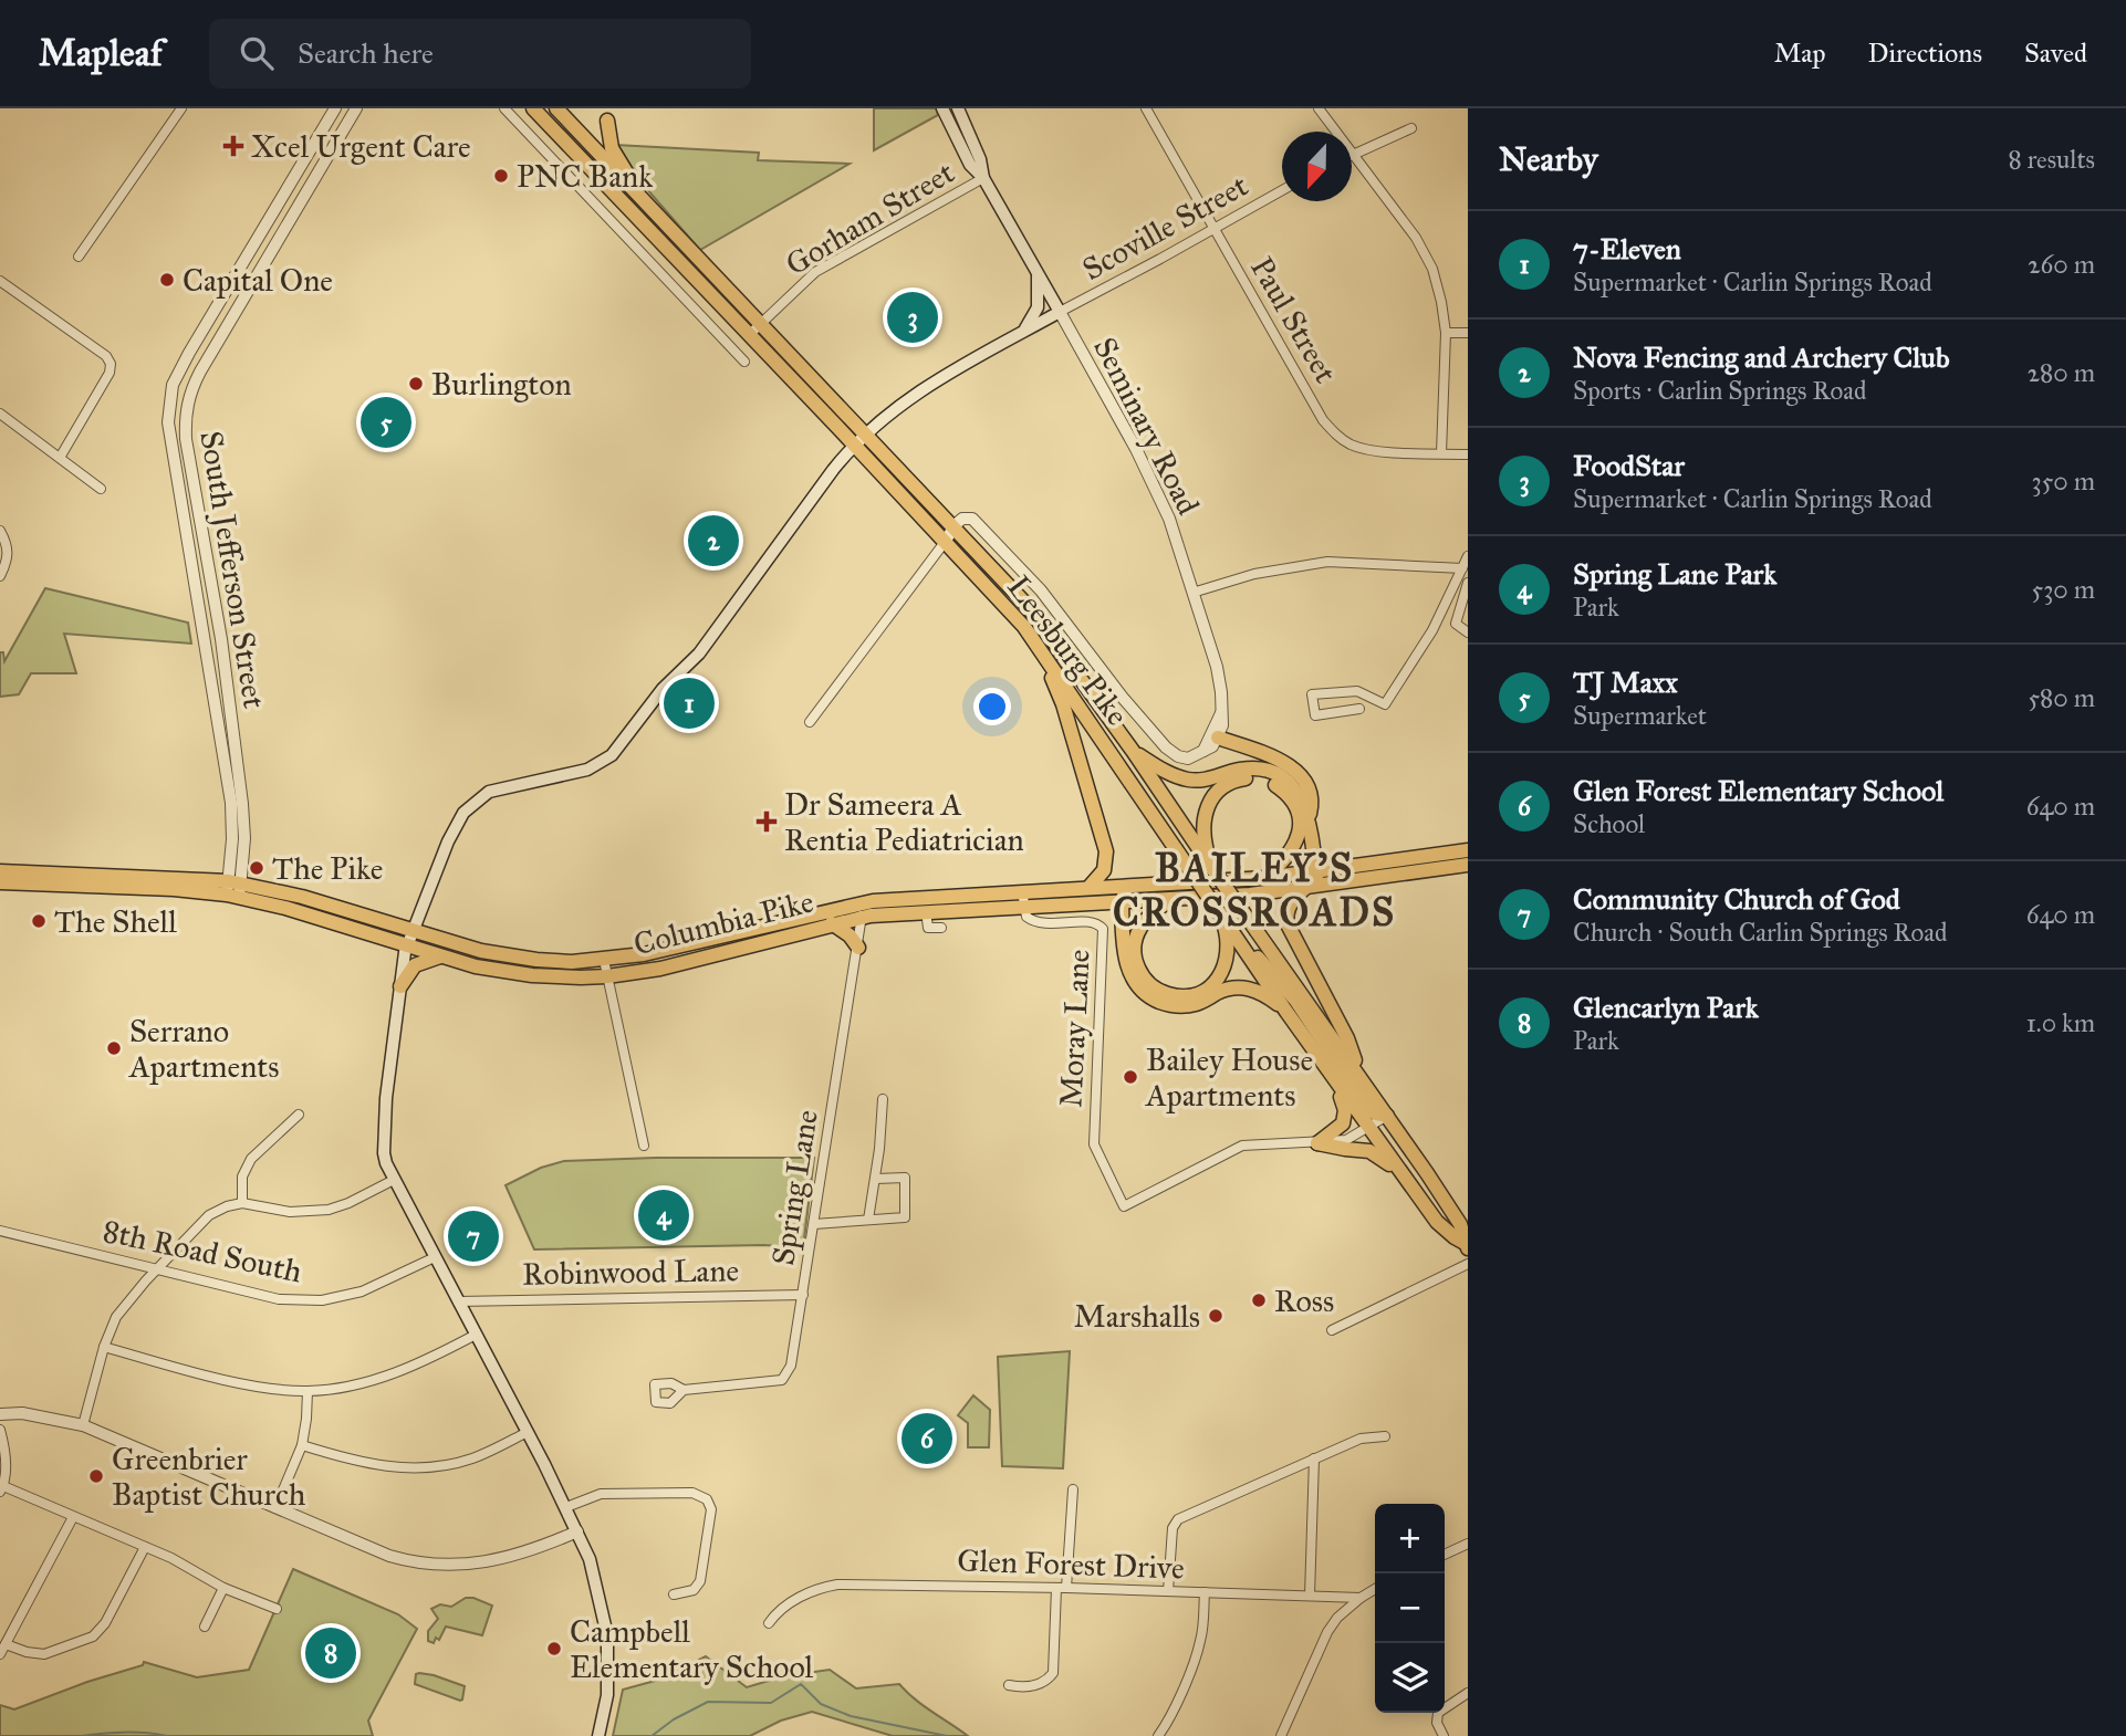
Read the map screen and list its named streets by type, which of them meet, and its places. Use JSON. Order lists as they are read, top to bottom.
{
  "streets": {
    "main road": ["Seminary Road", "Leesburg Pike", "Columbia Pike"],
    "street": [
      "Gorham Street",
      "Scoville Street",
      "Paul Street",
      "South Jefferson Street",
      "Moray Lane",
      "Spring Lane",
      "8th Road South",
      "Robinwood Lane",
      "Glen Forest Drive"
    ]
  },
  "crossings": [
    ["Gorham Street", "Seminary Road"],
    ["Gorham Street", "Leesburg Pike"],
    ["Scoville Street", "Paul Street"],
    ["Scoville Street", "Seminary Road"],
    ["South Jefferson Street", "Columbia Pike"],
    ["Columbia Pike", "Moray Lane"],
    ["Columbia Pike", "Spring Lane"],
    ["Spring Lane", "Robinwood Lane"]
  ],
  "districts": ["BAILEY'S CROSSROADS"],
  "places": {
    "health": ["Xcel Urgent Care", "Dr Sameera A Rentia Pediatrician"],
    "other": [
      "PNC Bank",
      "Capital One",
      "Burlington",
      "The Pike",
      "The Shell",
      "Serrano Apartments",
      "Bailey House Apartments",
      "Ross",
      "Marshalls",
      "Greenbrier Baptist Church",
      "Campbell Elementary School"
    ]
  },
  "north": "bottom",
  "page": {
    "header": "Mapleaf",
    "search": "Search here",
    "nav": ["Map", "Directions", "Saved"],
    "heading": ["Nearby", "8 results"],
    "list": [
      {
        "mark": "1",
        "name": "7-Eleven",
        "note": "Supermarket · Carlin Springs Road",
        "value": "260 m"
      },
      {
        "mark": "2",
        "name": "Nova Fencing and Archery Club",
        "note": "Sports · Carlin Springs Road",
        "value": "280 m"
      },
      {
        "mark": "3",
        "name": "FoodStar",
        "note": "Supermarket · Carlin Springs Road",
        "value": "350 m"
      },
      {
        "mark": "4",
        "name": "Spring Lane Park",
        "note": "Park",
        "value": "530 m"
      },
      {
        "mark": "5",
        "name": "TJ Maxx",
        "note": "Supermarket",
        "value": "580 m"
      },
      {
        "mark": "6",
        "name": "Glen Forest Elementary School",
        "note": "School",
        "value": "640 m"
      },
      {
        "mark": "7",
        "name": "Community Church of God",
        "note": "Church · South Carlin Springs Road",
        "value": "640 m"
      },
      {
        "mark": "8",
        "name": "Glencarlyn Park",
        "note": "Park",
        "value": "1.0 km"
      }
    ],
    "pins": [
      "3",
      "5",
      "2",
      "1",
      "4",
      "7",
      "6",
      "8"
    ],
    "map_buttons": ["+", "−"]
  }
}
